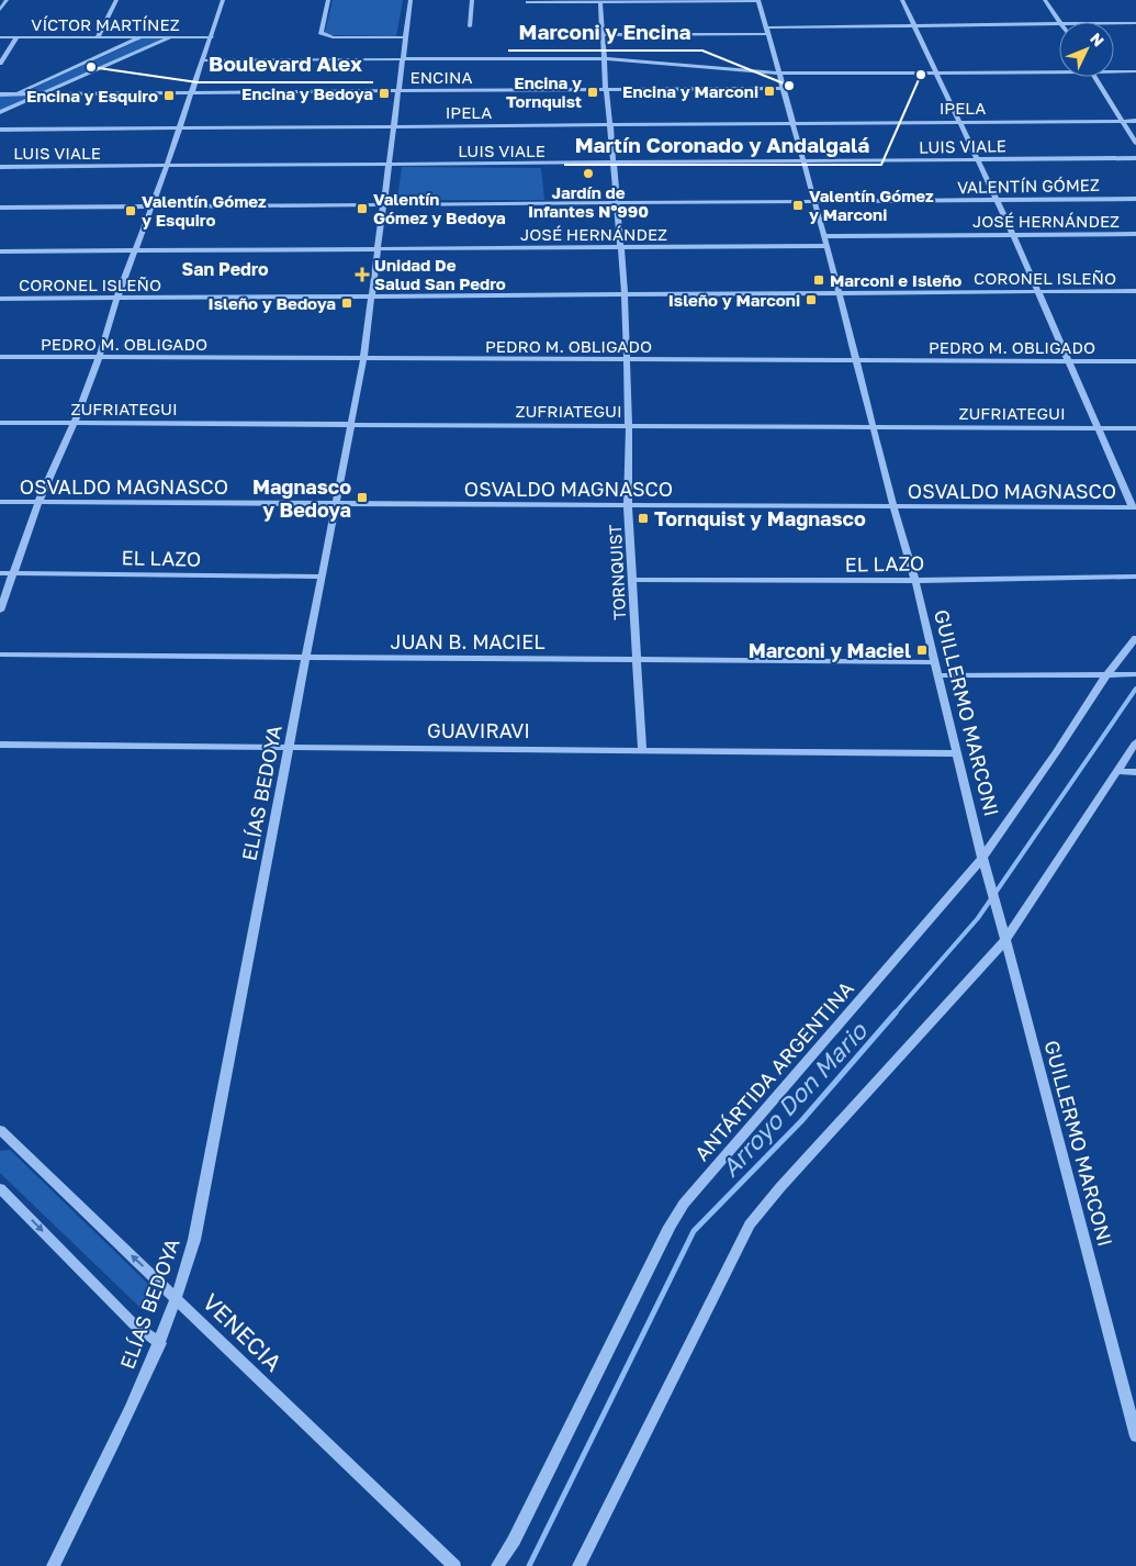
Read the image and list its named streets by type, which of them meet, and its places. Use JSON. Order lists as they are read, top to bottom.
{
  "streets": {
    "street": [
      "VÍCTOR MARTÍNEZ",
      "ENCINA",
      "IPELA",
      "LUIS VIALE",
      "VALENTÍN GÓMEZ",
      "JOSÉ HERNÁNDEZ",
      "CORONEL ISLEÑO",
      "PEDRO M. OBLIGADO",
      "ZUFRIATEGUI",
      "OSVALDO MAGNASCO",
      "EL LAZO",
      "TORNQUIST",
      "JUAN B. MACIEL",
      "GUILLERMO MARCONI",
      "GUAVIRAVI",
      "ELÍAS BEDOYA",
      "ANTÁRTIDA ARGENTINA",
      "VENECIA"
    ]
  },
  "crossings": [
    ["ENCINA", "TORNQUIST"],
    ["ENCINA", "GUILLERMO MARCONI"],
    ["ENCINA", "ELÍAS BEDOYA"],
    ["IPELA", "TORNQUIST"],
    ["IPELA", "GUILLERMO MARCONI"],
    ["IPELA", "ELÍAS BEDOYA"],
    ["LUIS VIALE", "TORNQUIST"],
    ["LUIS VIALE", "GUILLERMO MARCONI"],
    ["LUIS VIALE", "ELÍAS BEDOYA"],
    ["VALENTÍN GÓMEZ", "TORNQUIST"],
    ["VALENTÍN GÓMEZ", "GUILLERMO MARCONI"],
    ["VALENTÍN GÓMEZ", "ELÍAS BEDOYA"],
    ["JOSÉ HERNÁNDEZ", "TORNQUIST"],
    ["JOSÉ HERNÁNDEZ", "GUILLERMO MARCONI"],
    ["JOSÉ HERNÁNDEZ", "ELÍAS BEDOYA"],
    ["CORONEL ISLEÑO", "TORNQUIST"],
    ["CORONEL ISLEÑO", "GUILLERMO MARCONI"],
    ["CORONEL ISLEÑO", "ELÍAS BEDOYA"],
    ["PEDRO M. OBLIGADO", "TORNQUIST"],
    ["PEDRO M. OBLIGADO", "GUILLERMO MARCONI"],
    ["PEDRO M. OBLIGADO", "ELÍAS BEDOYA"],
    ["ZUFRIATEGUI", "TORNQUIST"],
    ["ZUFRIATEGUI", "GUILLERMO MARCONI"],
    ["ZUFRIATEGUI", "ELÍAS BEDOYA"],
    ["OSVALDO MAGNASCO", "TORNQUIST"],
    ["OSVALDO MAGNASCO", "GUILLERMO MARCONI"],
    ["OSVALDO MAGNASCO", "ELÍAS BEDOYA"],
    ["EL LAZO", "TORNQUIST"],
    ["EL LAZO", "GUILLERMO MARCONI"],
    ["EL LAZO", "ELÍAS BEDOYA"],
    ["TORNQUIST", "JUAN B. MACIEL"],
    ["TORNQUIST", "GUAVIRAVI"],
    ["JUAN B. MACIEL", "GUILLERMO MARCONI"],
    ["JUAN B. MACIEL", "ELÍAS BEDOYA"],
    ["GUILLERMO MARCONI", "GUAVIRAVI"],
    ["GUILLERMO MARCONI", "ANTÁRTIDA ARGENTINA"],
    ["GUAVIRAVI", "ELÍAS BEDOYA"],
    ["ELÍAS BEDOYA", "VENECIA"]
  ],
  "districts": ["San Pedro"],
  "water": ["Arroyo Don Mario"],
  "places": {
    "other": [
      "Boulevard Alex",
      "Martín Coronado y Andalgalá",
      "Marconi y Encina",
      "Jardín de Infantes Nº990"
    ],
    "transit": [
      "Encina y Marconi",
      "Encina y Tornquist",
      "Encina y Bedoya",
      "Encina y Esquiro",
      "Valentín Gómez y Marconi",
      "Valentín Gómez y Bedoya",
      "Valentín Gómez y Esquiro",
      "Marconi e Isleño",
      "Isleño y Marconi",
      "Isleño y Bedoya",
      "Magnasco y Bedoya",
      "Tornquist y Magnasco",
      "Marconi y Maciel"
    ],
    "health": ["Unidad De Salud San Pedro"]
  },
  "north": "top right"
}
